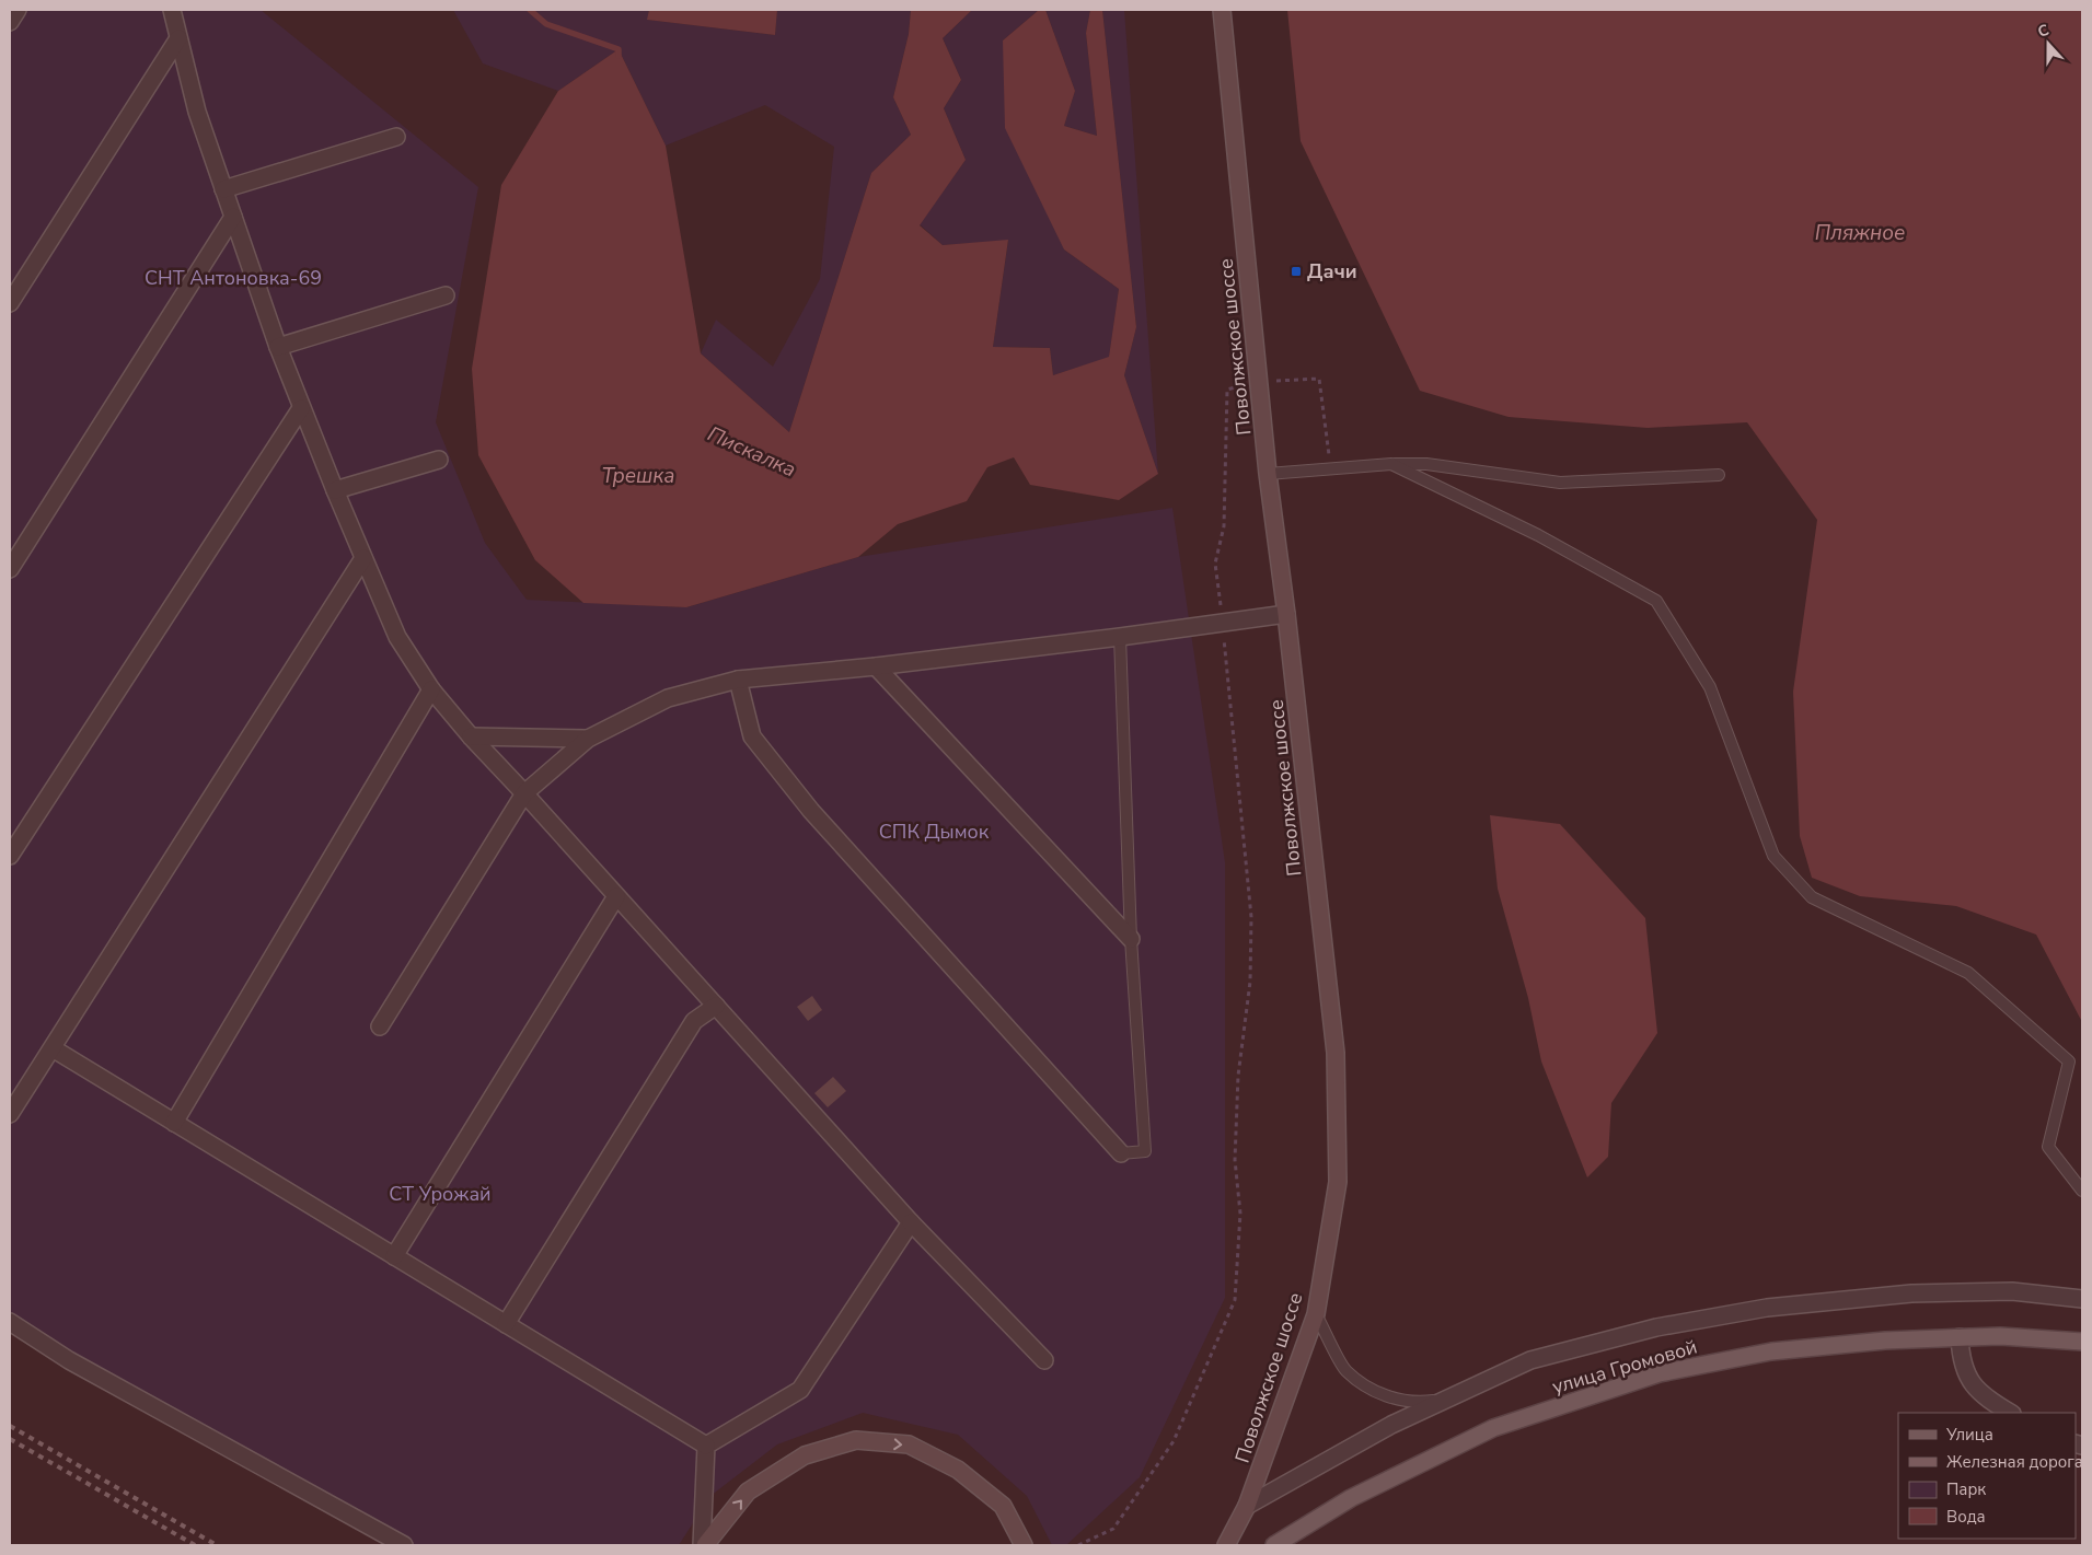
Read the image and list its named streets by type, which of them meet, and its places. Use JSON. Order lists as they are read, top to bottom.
{
  "streets": {
    "main road": ["Поволжское шоссе", "улица Громовой"]
  },
  "water": ["Пляжное", "Пискалка", "Трешка"],
  "parks": ["СНТ Антоновка-69", "СПК Дымок", "СТ Урожай"],
  "places": {
    "transit": ["Дачи"]
  },
  "legend": [
    "Улица",
    "Железная дорога",
    "Парк",
    "Вода"
  ],
  "north": "top"
}
